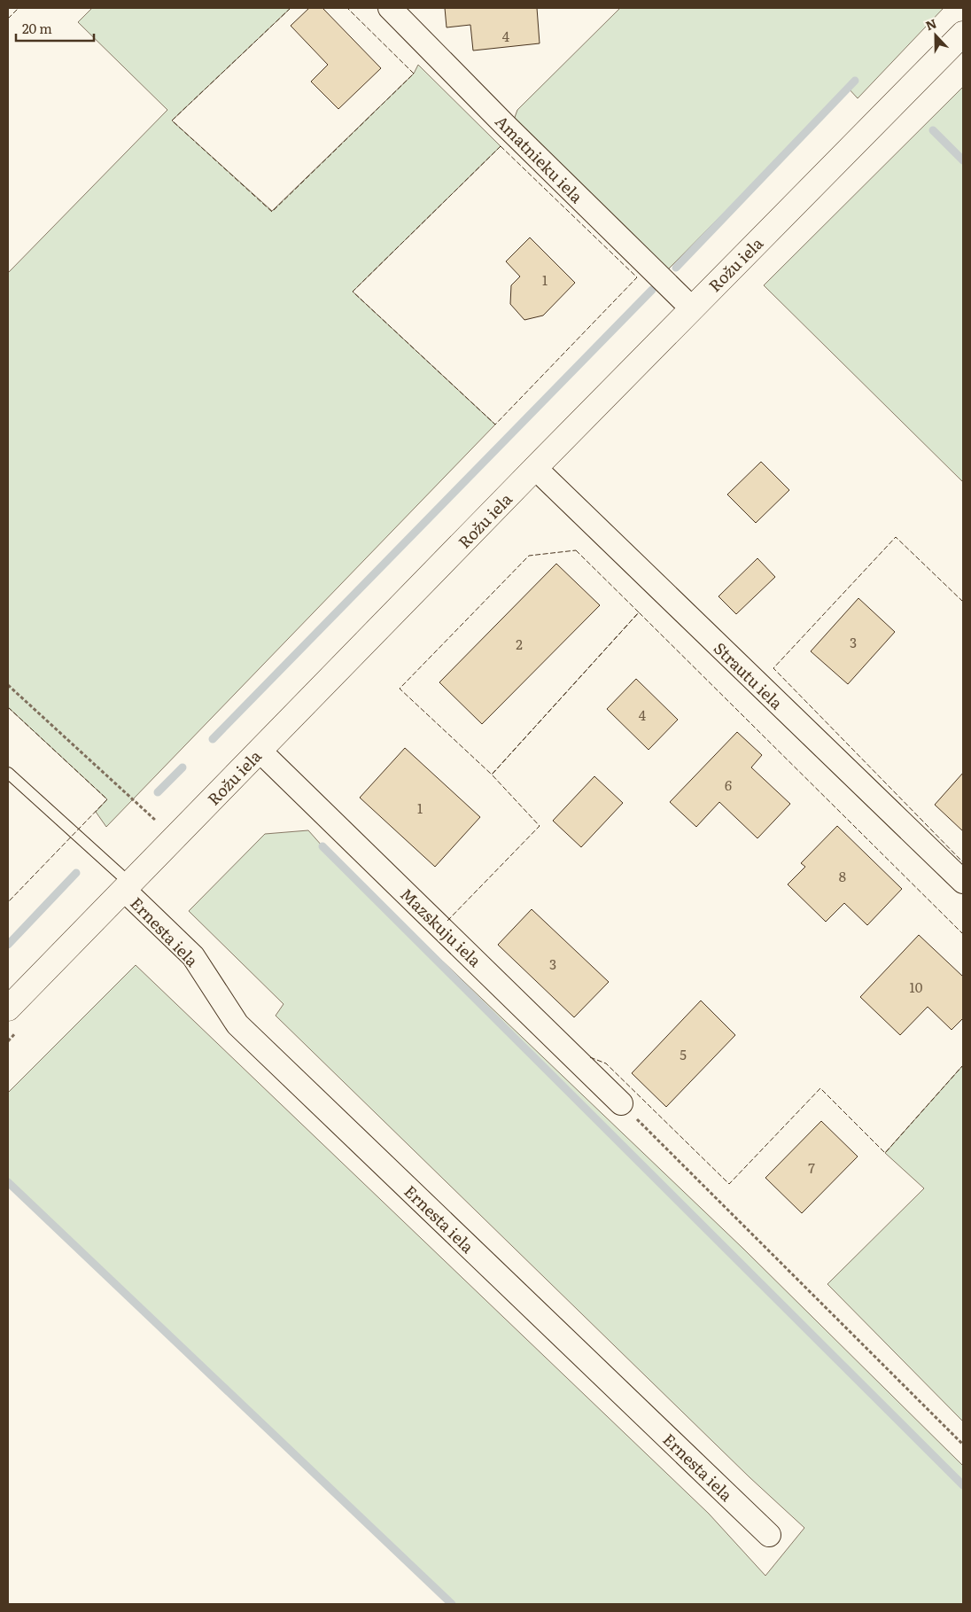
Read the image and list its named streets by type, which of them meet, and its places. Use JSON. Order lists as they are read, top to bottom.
{
  "streets": {
    "street": [
      "Amatnieku iela",
      "Rožu iela",
      "Strautu iela",
      "Mazskuju iela",
      "Ernesta iela"
    ]
  },
  "crossings": [
    ["Amatnieku iela", "Rožu iela"],
    ["Rožu iela", "Strautu iela"],
    ["Rožu iela", "Mazskuju iela"],
    ["Rožu iela", "Ernesta iela"]
  ],
  "house_numbers": [
    "4",
    "1",
    "3",
    "2",
    "4",
    "6",
    "1",
    "8",
    "3",
    "10",
    "5",
    "7"
  ],
  "scale_bar": "20 m",
  "north": "top"
}
